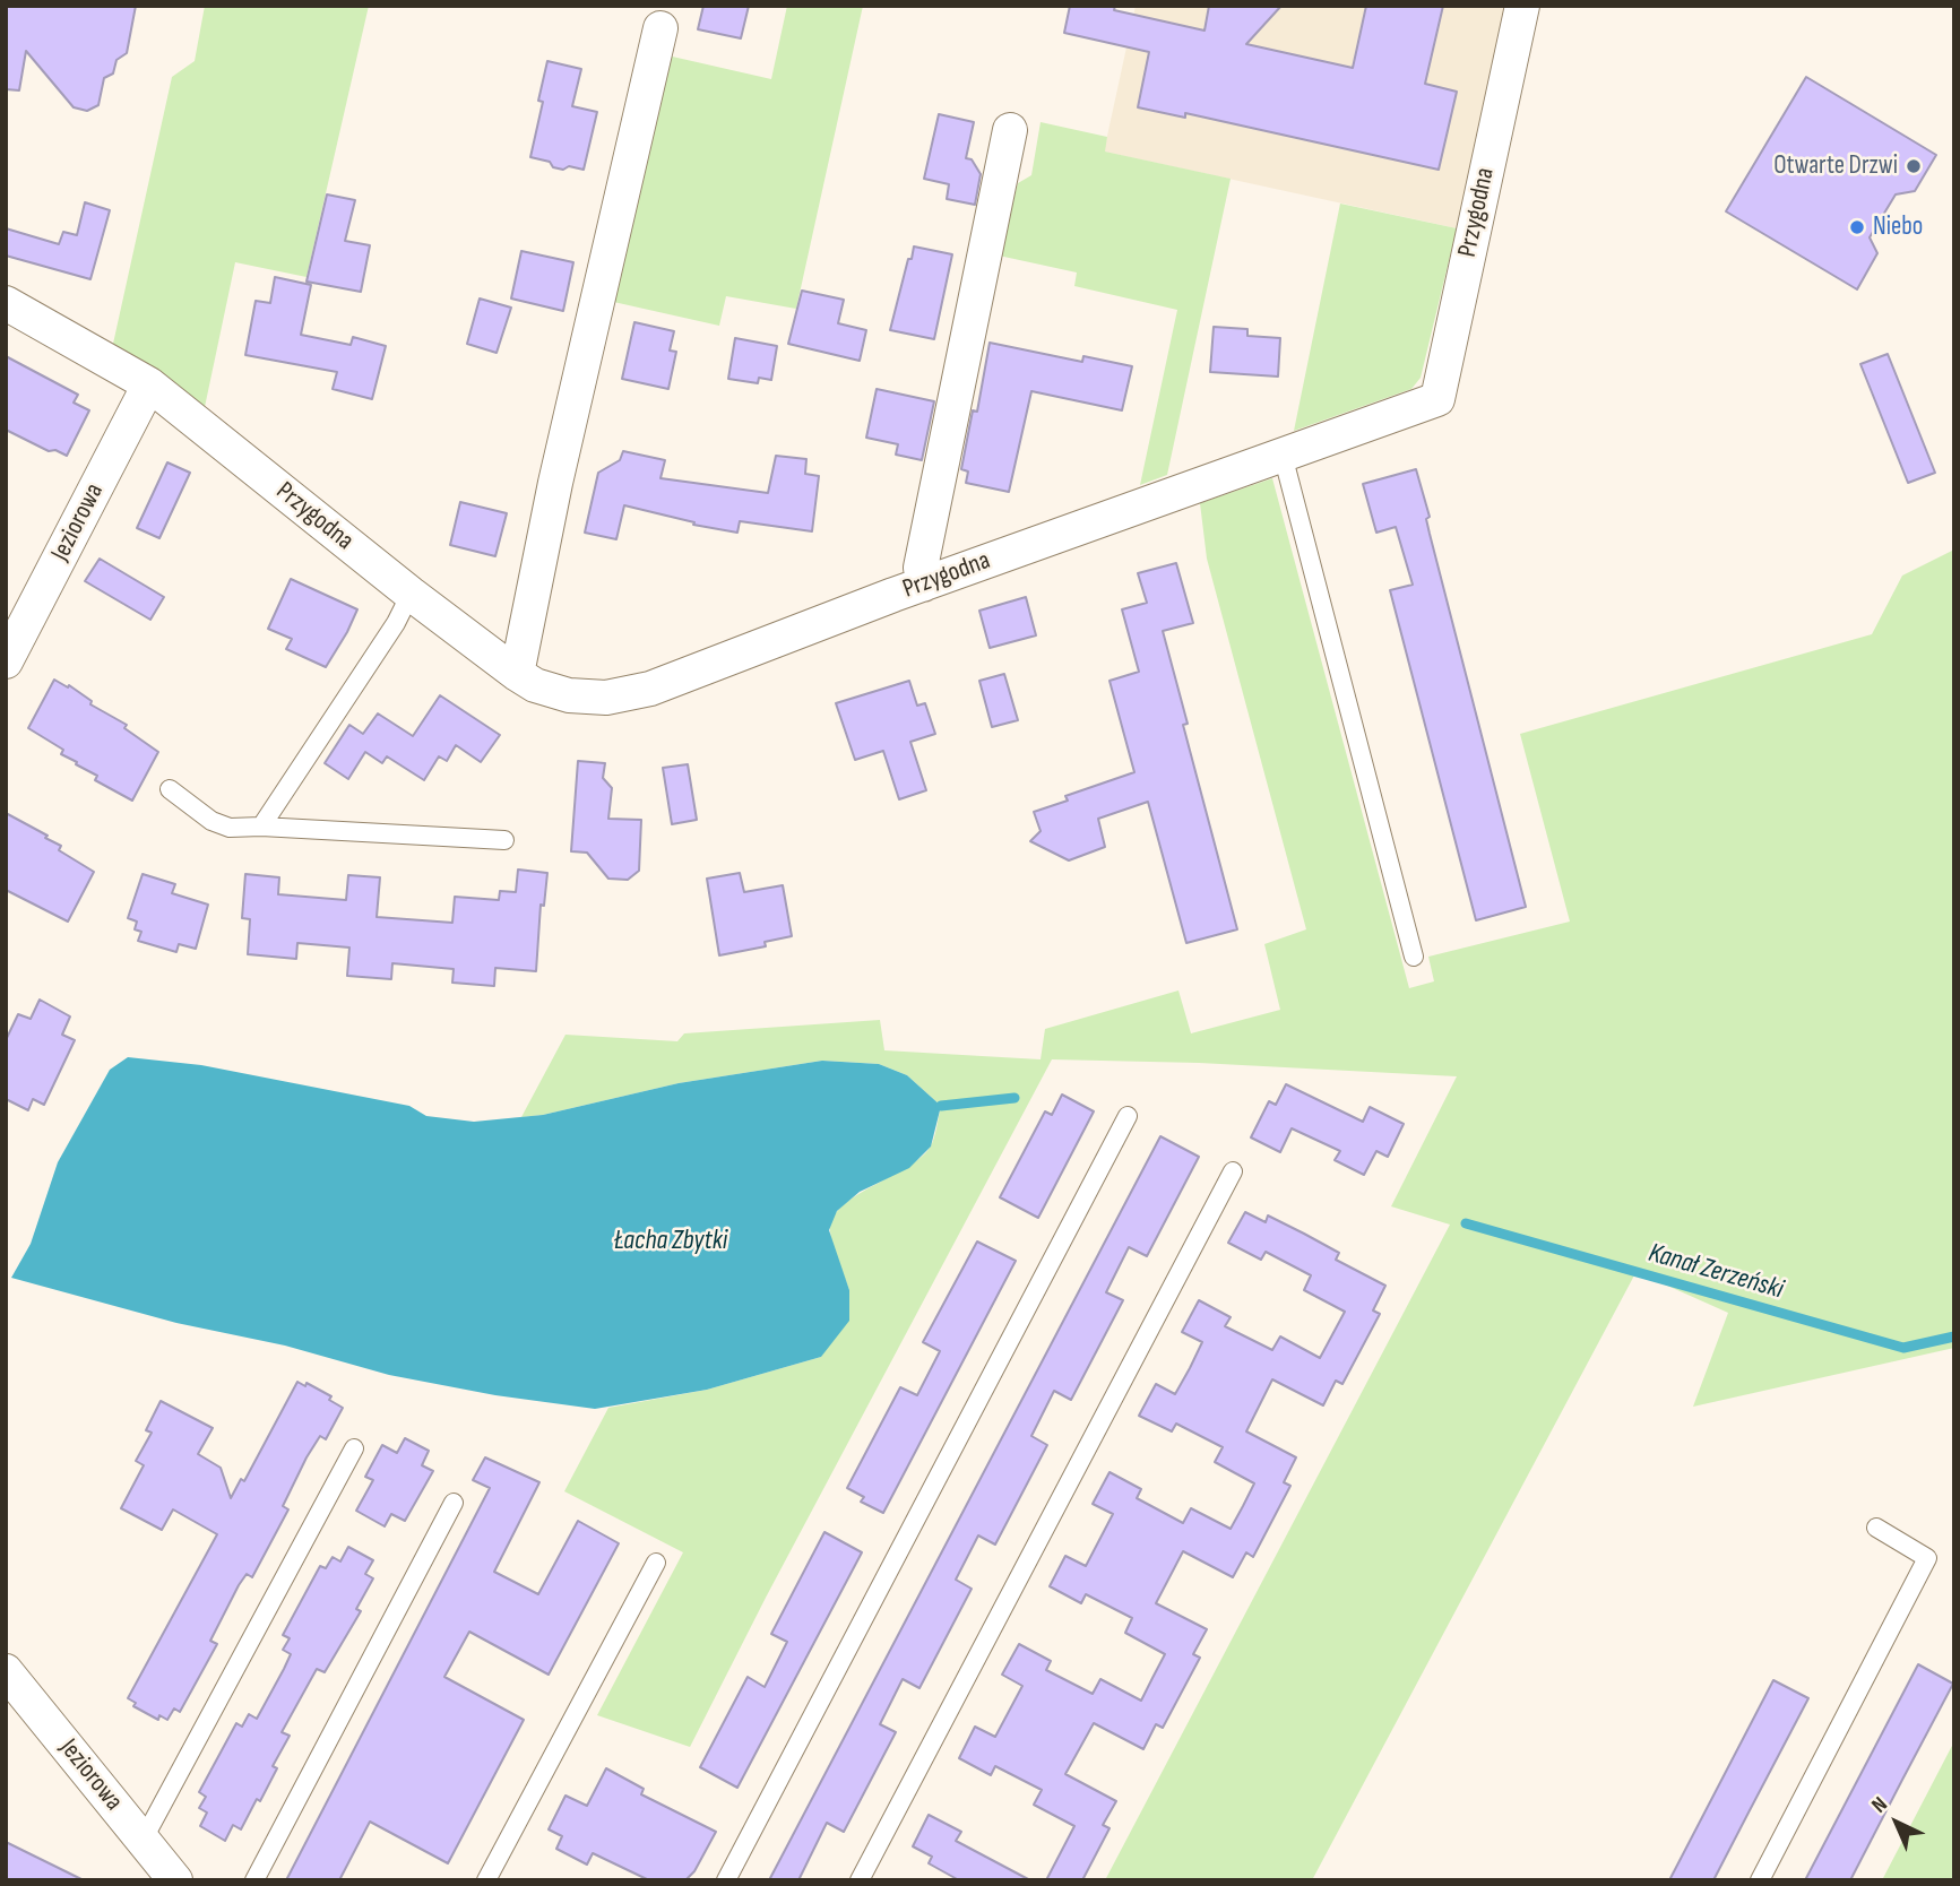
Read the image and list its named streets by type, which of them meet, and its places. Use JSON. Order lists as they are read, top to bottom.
{
  "streets": {
    "street": ["Przygodna", "Jeziorowa"]
  },
  "crossings": [
    ["Przygodna", "Jeziorowa"]
  ],
  "water": ["Łacha Zbytki", "Kanał Zerzeński"],
  "places": ["Otwarte Drzwi", "Niebo"],
  "north": "top left"
}
